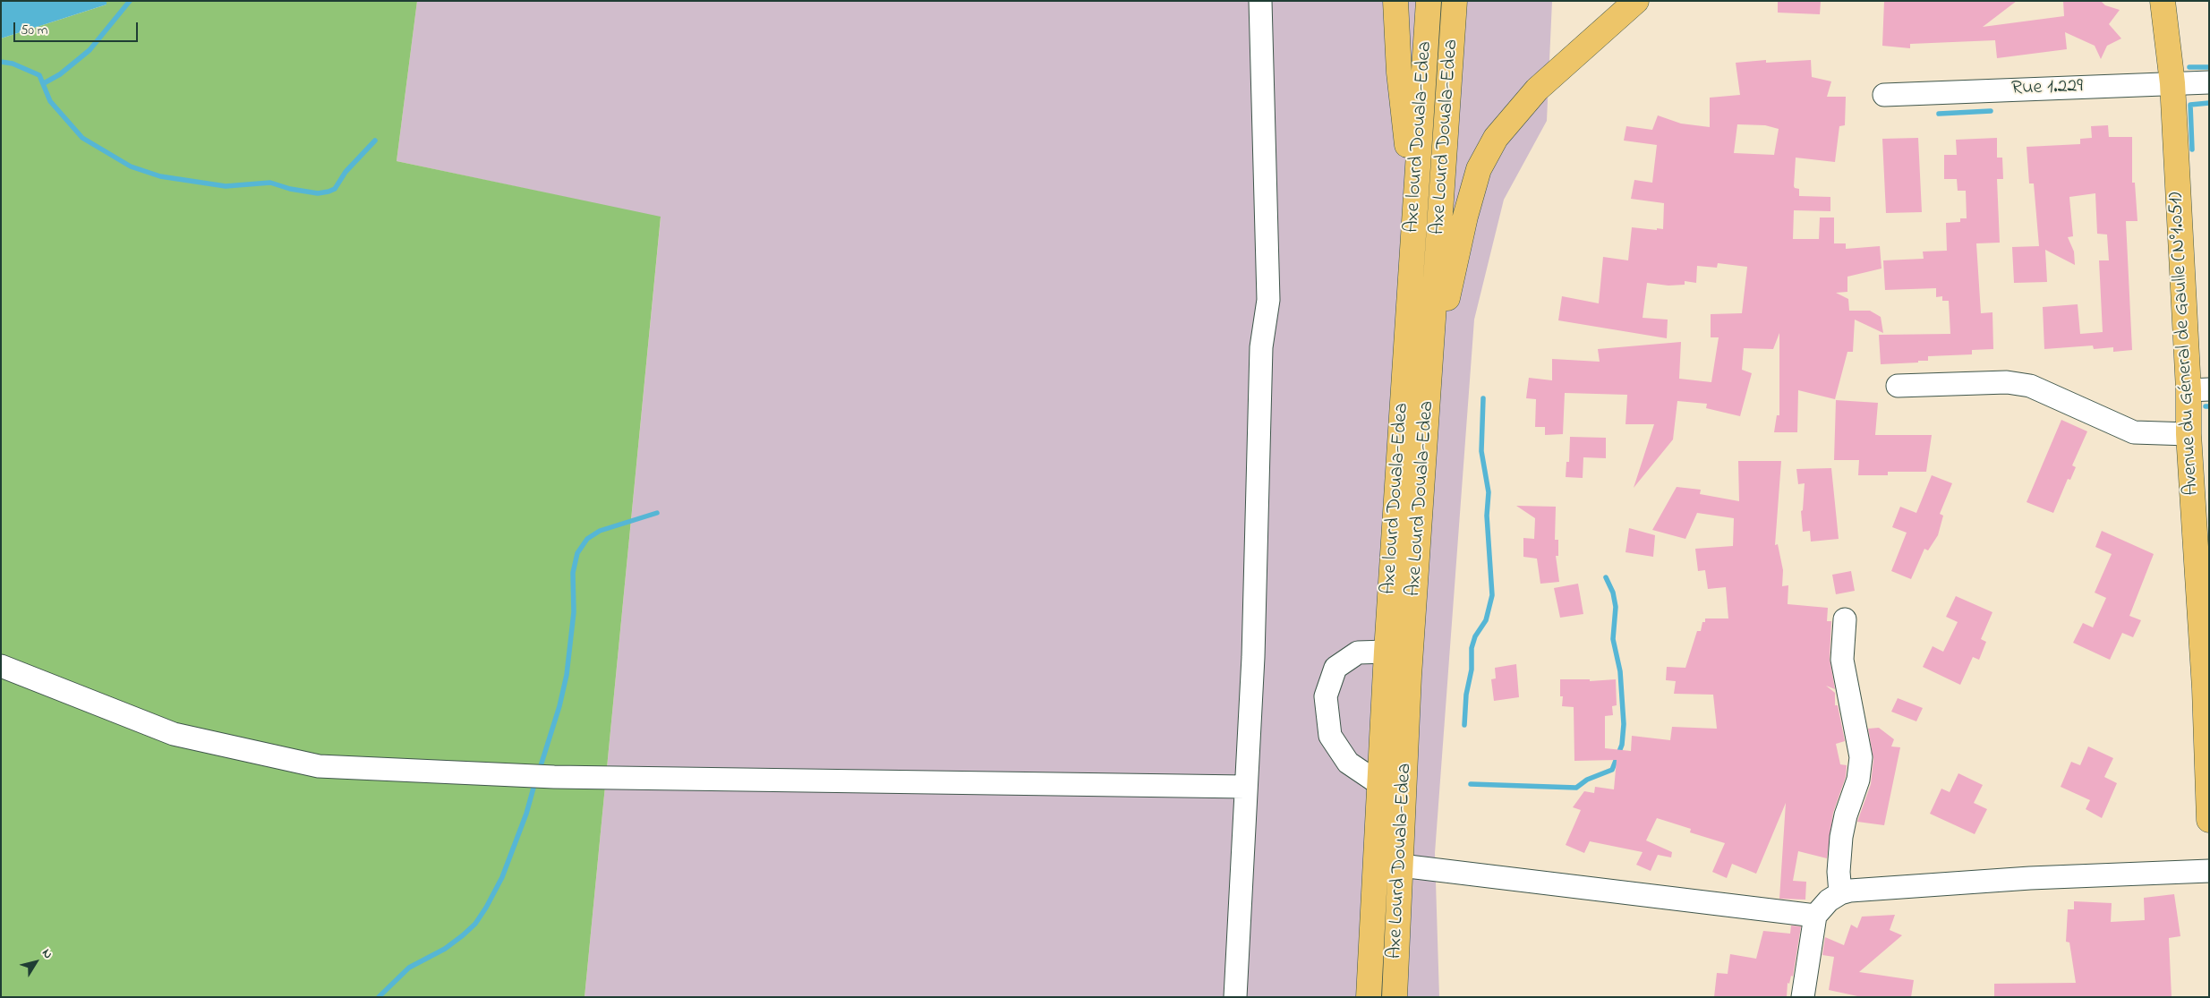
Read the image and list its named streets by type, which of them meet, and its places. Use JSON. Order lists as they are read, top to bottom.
{
  "streets": {
    "main road": ["Axe lourd Douala-Edea", "Axe Lourd Douala-Edea", "Avenue du Géneral de Gaulle (N°1.051)"],
    "street": ["Rue 1.229"]
  },
  "crossings": [
    ["Rue 1.229", "Avenue du Géneral de Gaulle (N°1.051)"]
  ],
  "scale_bar": "50 m",
  "north": "top right"
}
